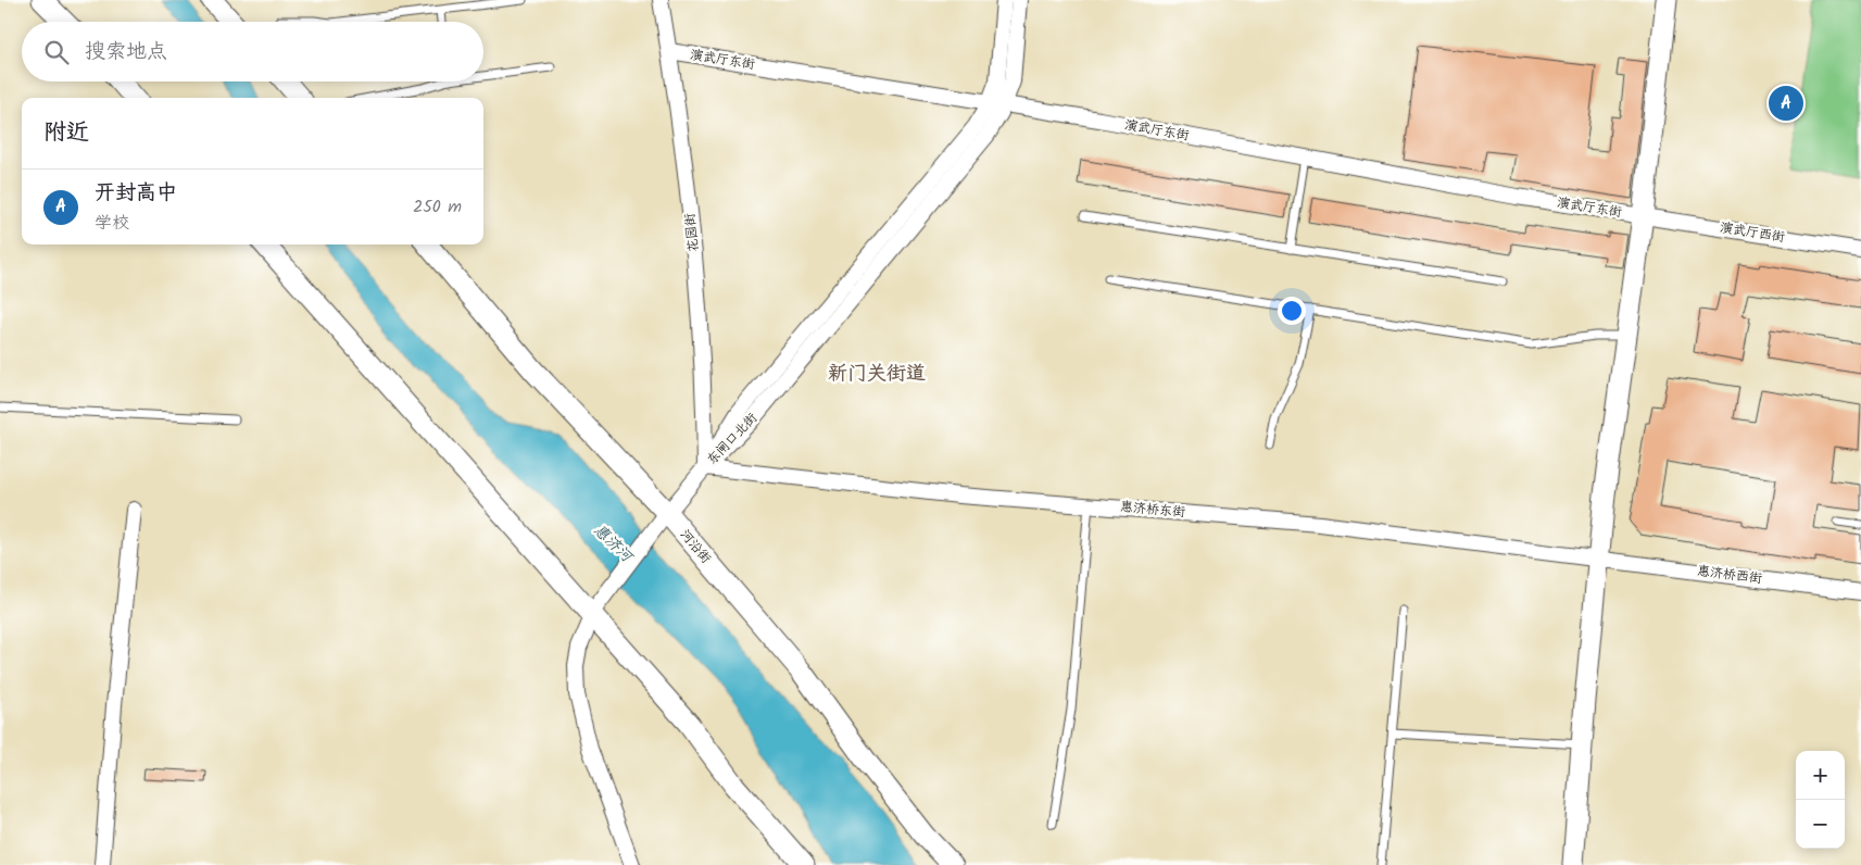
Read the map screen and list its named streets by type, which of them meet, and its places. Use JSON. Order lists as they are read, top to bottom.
{
  "streets": {
    "street": [
      "演武厅东街",
      "花园街",
      "演武厅西街",
      "东闸口北街",
      "惠济桥东街",
      "河沿街",
      "惠济桥西街"
    ]
  },
  "crossings": [
    ["演武厅东街", "花园街"],
    ["演武厅东街", "演武厅西街"],
    ["演武厅东街", "东闸口北街"],
    ["花园街", "东闸口北街"],
    ["花园街", "惠济桥东街"],
    ["东闸口北街", "惠济桥东街"],
    ["惠济桥东街", "惠济桥西街"]
  ],
  "districts": ["新门关街道"],
  "water": ["惠济河"],
  "page": {
    "search": "搜索地点",
    "pins": "A",
    "heading": "附近",
    "list": [
      {
        "mark": "A",
        "name": "开封高中",
        "note": "学校",
        "value": "250 m"
      }
    ],
    "map_buttons": ["+", "−"]
  }
}
